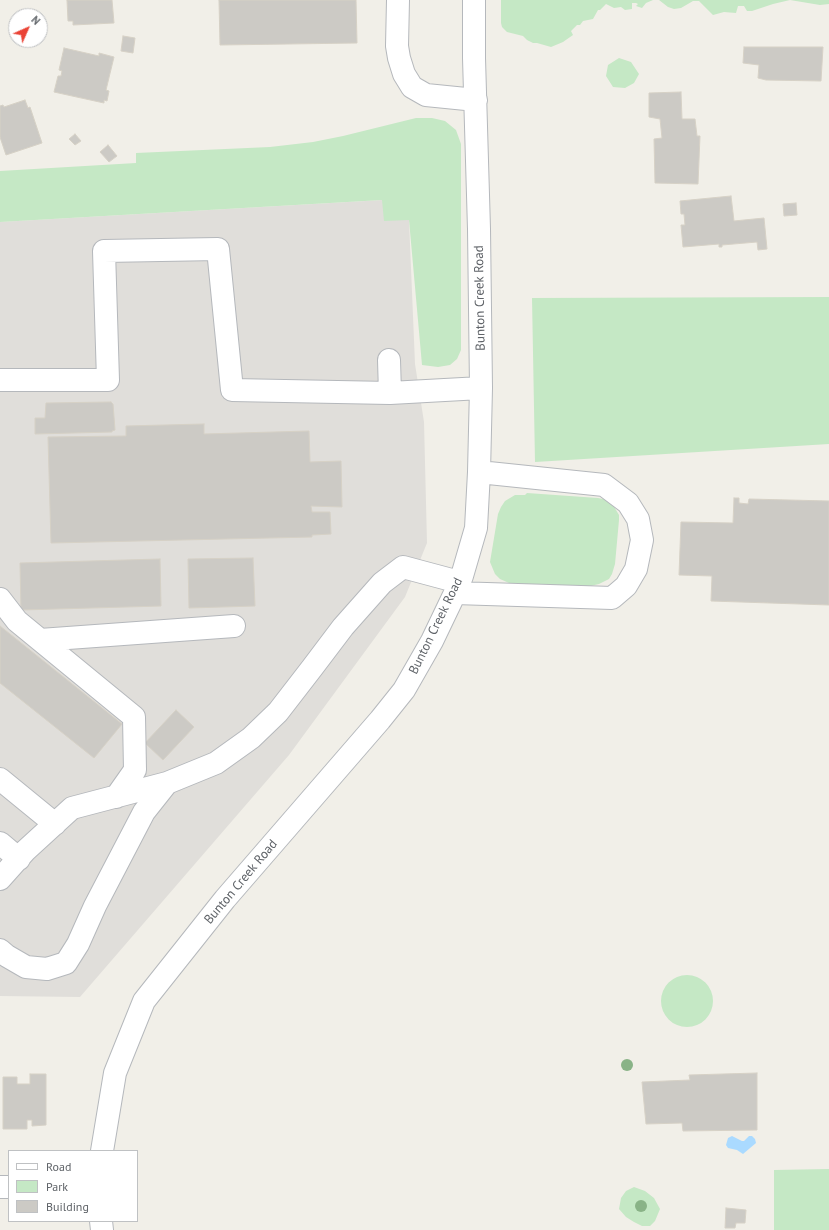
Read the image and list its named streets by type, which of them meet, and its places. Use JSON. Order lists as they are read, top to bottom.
{
  "streets": {
    "street": ["Bunton Creek Road"]
  },
  "legend": ["Road", "Park", "Building"],
  "north": "top right"
}
